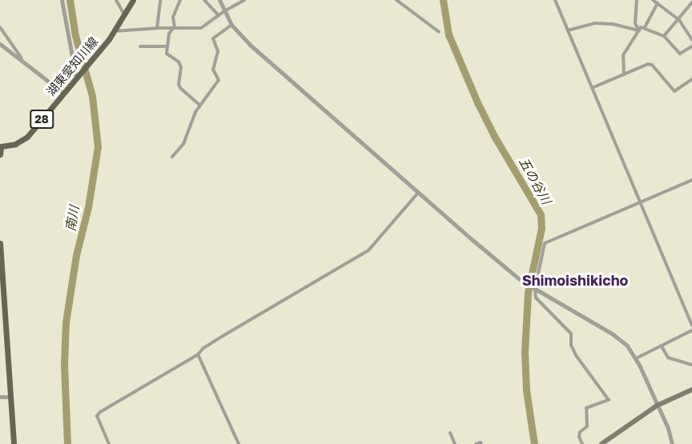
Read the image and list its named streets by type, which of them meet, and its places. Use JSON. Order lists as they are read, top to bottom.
{
  "streets": {
    "main road": ["湖東愛知川線", "28"]
  },
  "districts": ["Shimoishikicho"],
  "water": ["五の谷川", "南川"]
}
